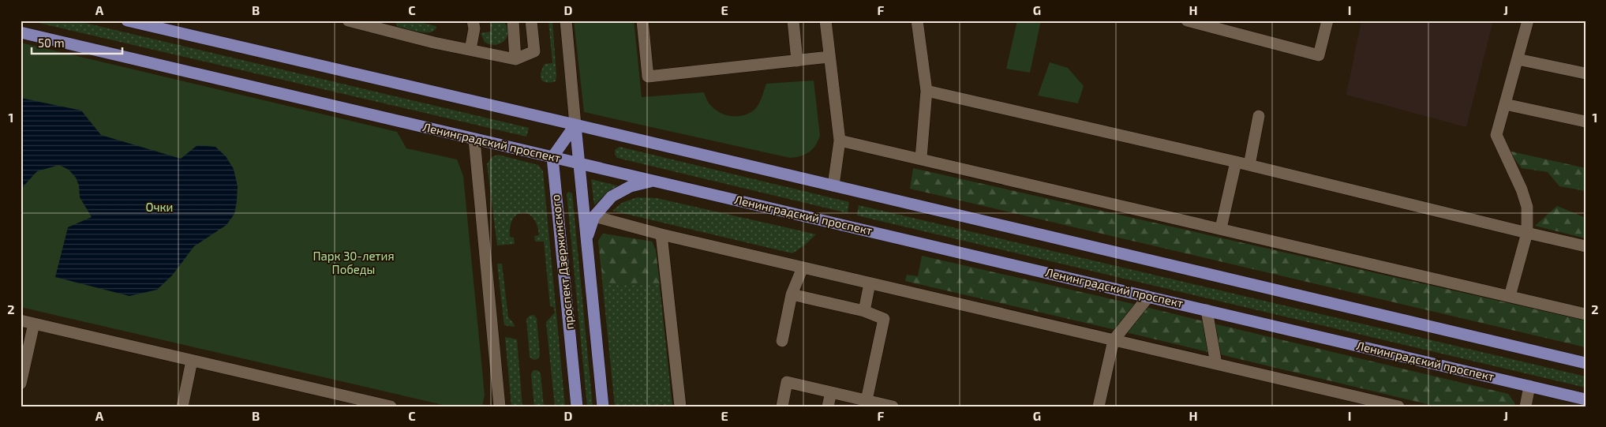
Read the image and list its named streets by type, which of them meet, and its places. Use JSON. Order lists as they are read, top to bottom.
{
  "streets": {
    "main road": ["Ленинградский проспект", "проспект Дзержинского"]
  },
  "crossings": [
    ["Ленинградский проспект", "проспект Дзержинского"]
  ],
  "parks": ["Очки", "Парк 30-летия Победы"],
  "scale_bar": "50 m",
  "grid": {
    "columns": [
      "A",
      "B",
      "C",
      "D",
      "E",
      "F",
      "G",
      "H",
      "I",
      "J"
    ],
    "rows": ["1", "2"]
  }
}
